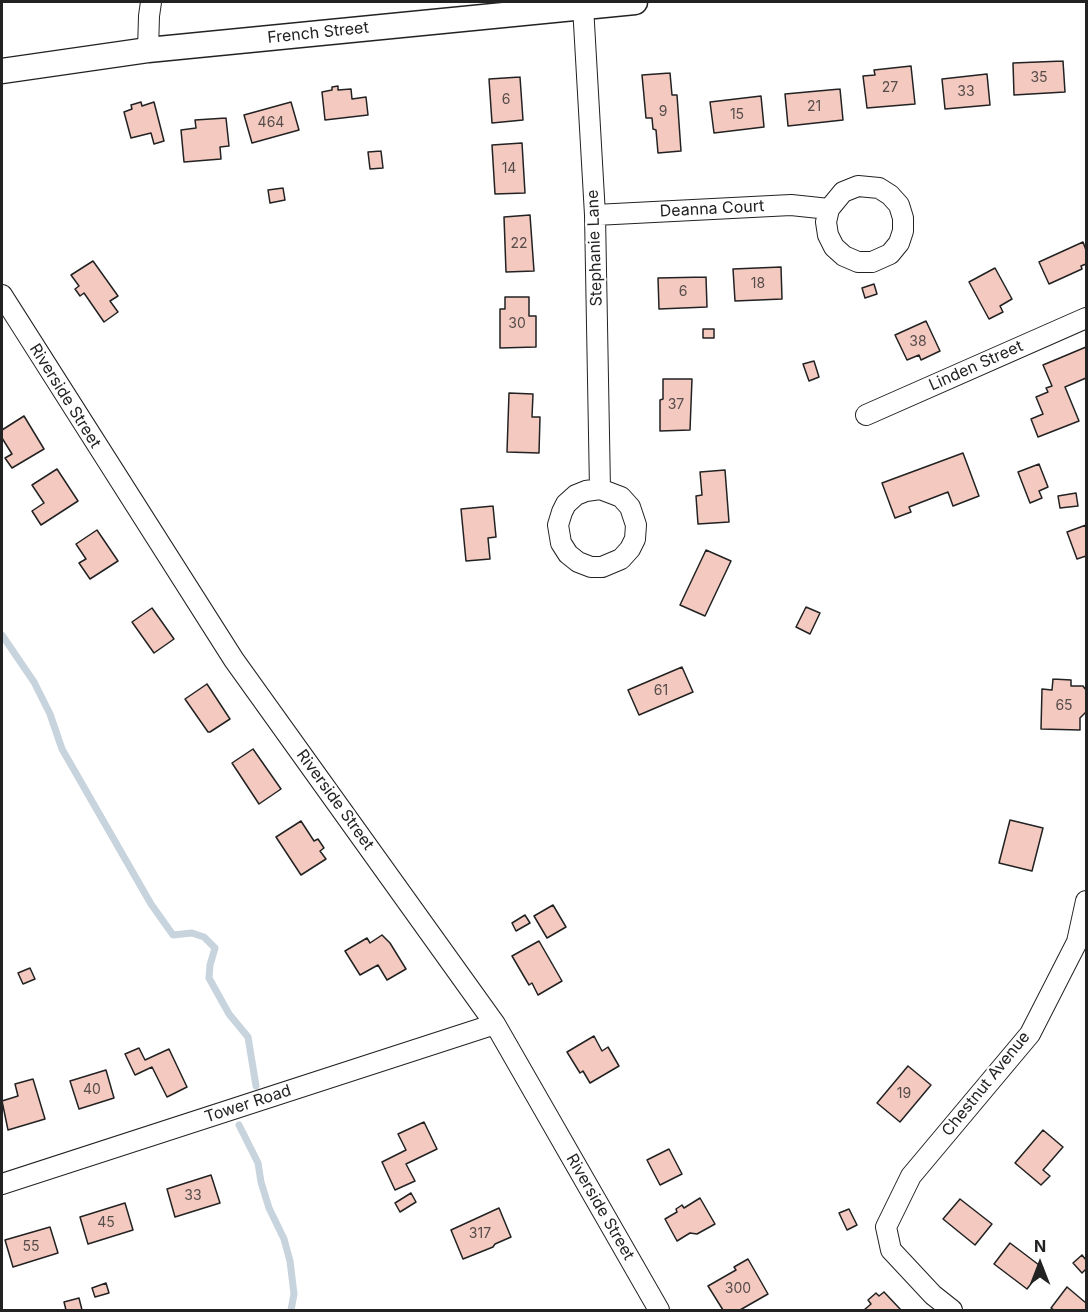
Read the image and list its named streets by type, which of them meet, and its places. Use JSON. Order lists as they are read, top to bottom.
{
  "streets": {
    "street": [
      "French Street",
      "Deanna Court",
      "Stephanie Lane",
      "Linden Street",
      "Riverside Street",
      "Chestnut Avenue",
      "Tower Road"
    ]
  },
  "crossings": [
    ["French Street", "Stephanie Lane"],
    ["Deanna Court", "Stephanie Lane"],
    ["Riverside Street", "Tower Road"]
  ],
  "house_numbers": [
    "35",
    "27",
    "33",
    "6",
    "21",
    "9",
    "15",
    "464",
    "14",
    "22",
    "18",
    "6",
    "30",
    "38",
    "37",
    "61",
    "65",
    "40",
    "19",
    "33",
    "45",
    "317",
    "55",
    "300"
  ],
  "north": "top"
}
